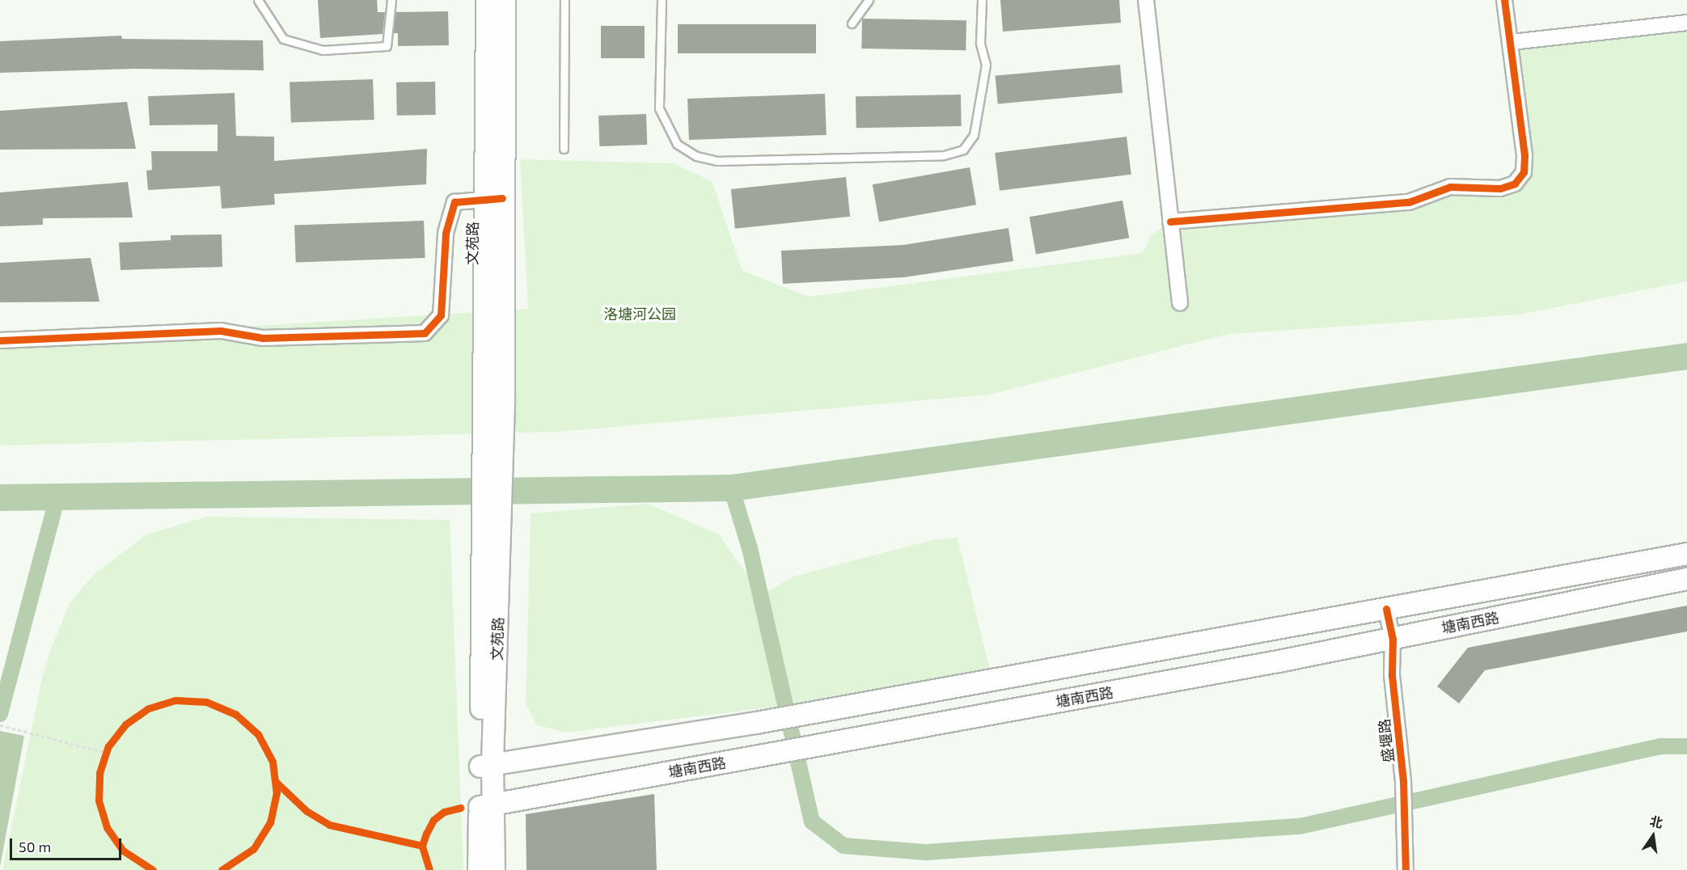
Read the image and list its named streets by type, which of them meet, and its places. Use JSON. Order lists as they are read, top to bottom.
{
  "streets": {
    "main road": ["文苑路", "塘南西路"],
    "street": ["盛堰路"]
  },
  "crossings": [
    ["文苑路", "塘南西路"],
    ["塘南西路", "盛堰路"]
  ],
  "parks": ["洛塘河公园"],
  "scale_bar": "50 m",
  "north": "top"
}
